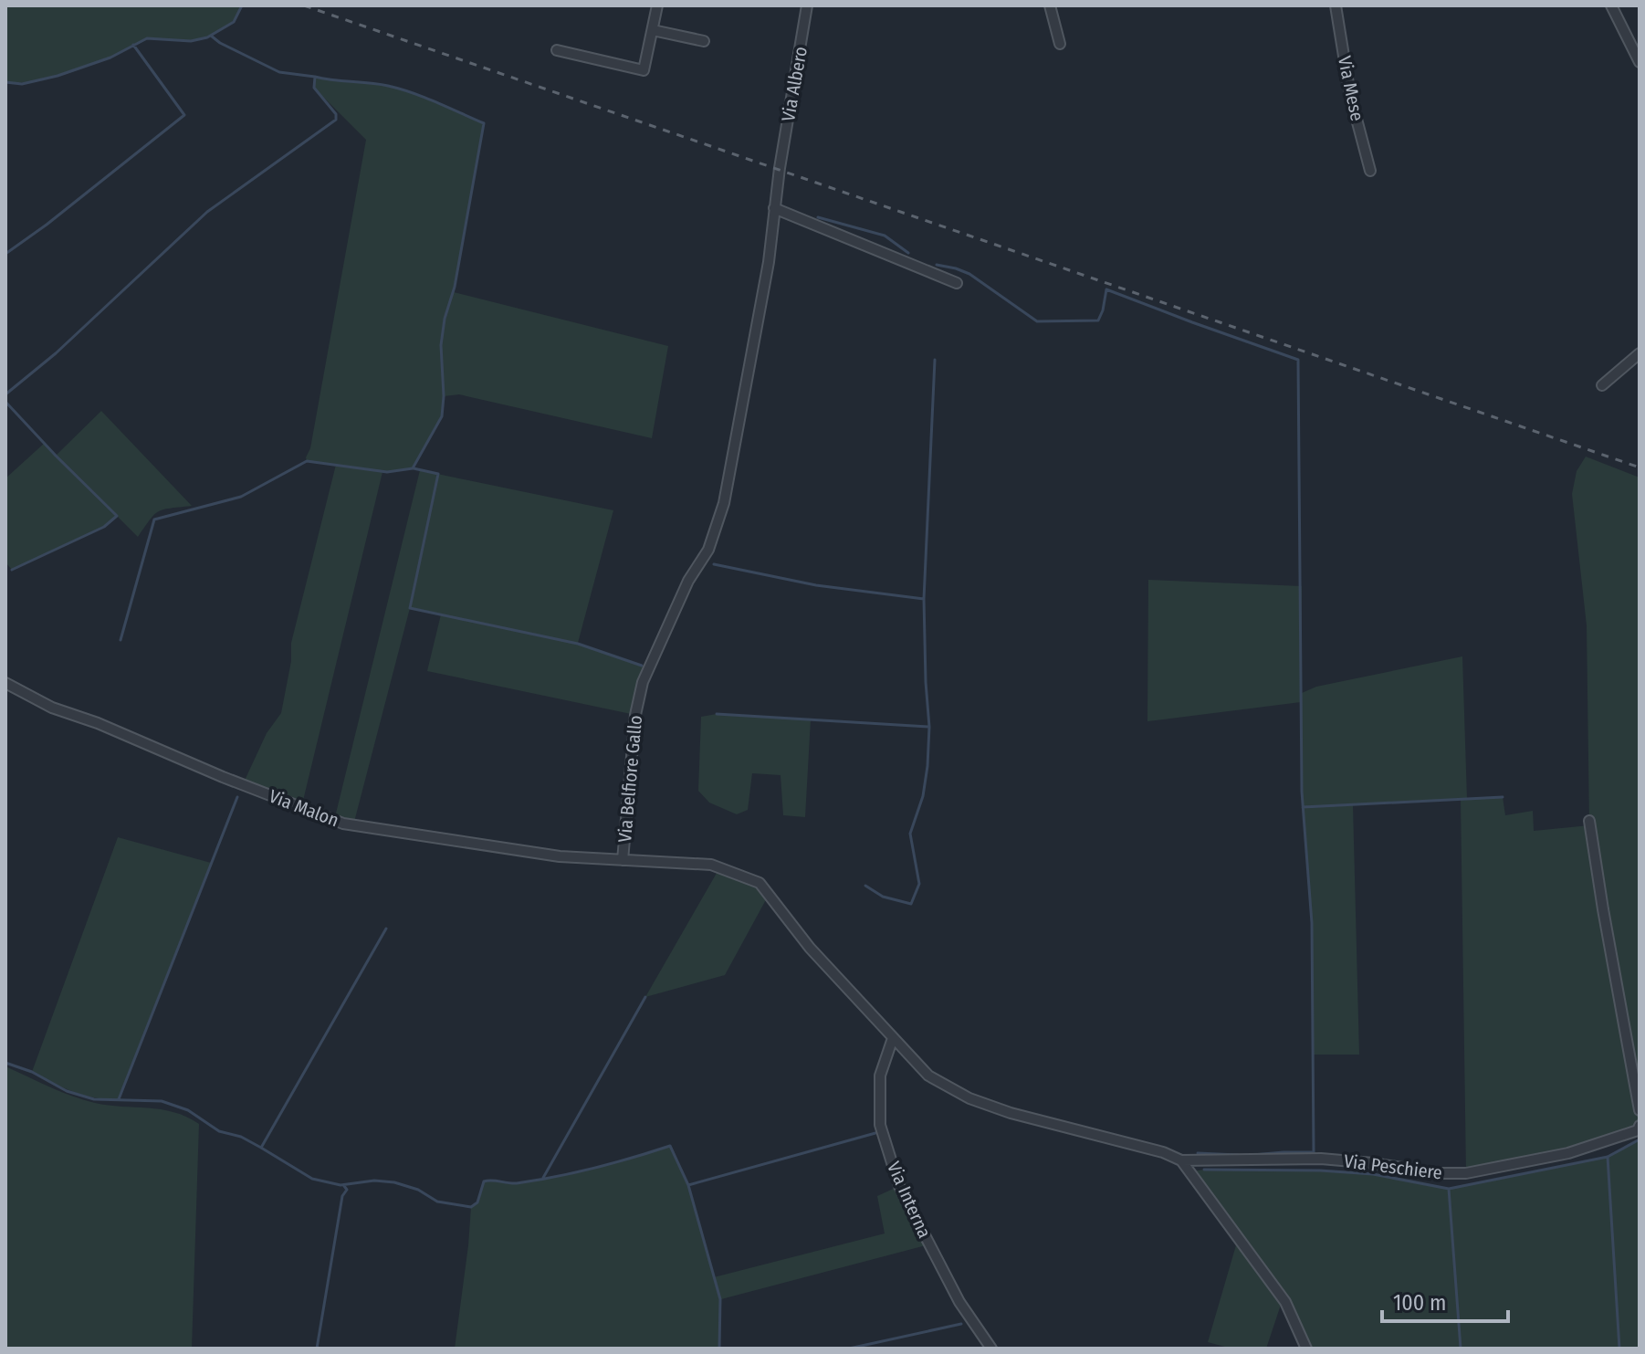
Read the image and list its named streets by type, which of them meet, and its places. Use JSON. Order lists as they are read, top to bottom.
{
  "streets": {
    "street": [
      "Via Albero",
      "Via Mese",
      "Via Belfiore Gallo",
      "Via Malon",
      "Via Peschiere",
      "Via Interna"
    ]
  },
  "crossings": [
    ["Via Albero", "Via Belfiore Gallo"],
    ["Via Belfiore Gallo", "Via Malon"],
    ["Via Belfiore Gallo", "Via Peschiere"],
    ["Via Belfiore Gallo", "Via Interna"]
  ],
  "scale_bar": "100 m"
}
